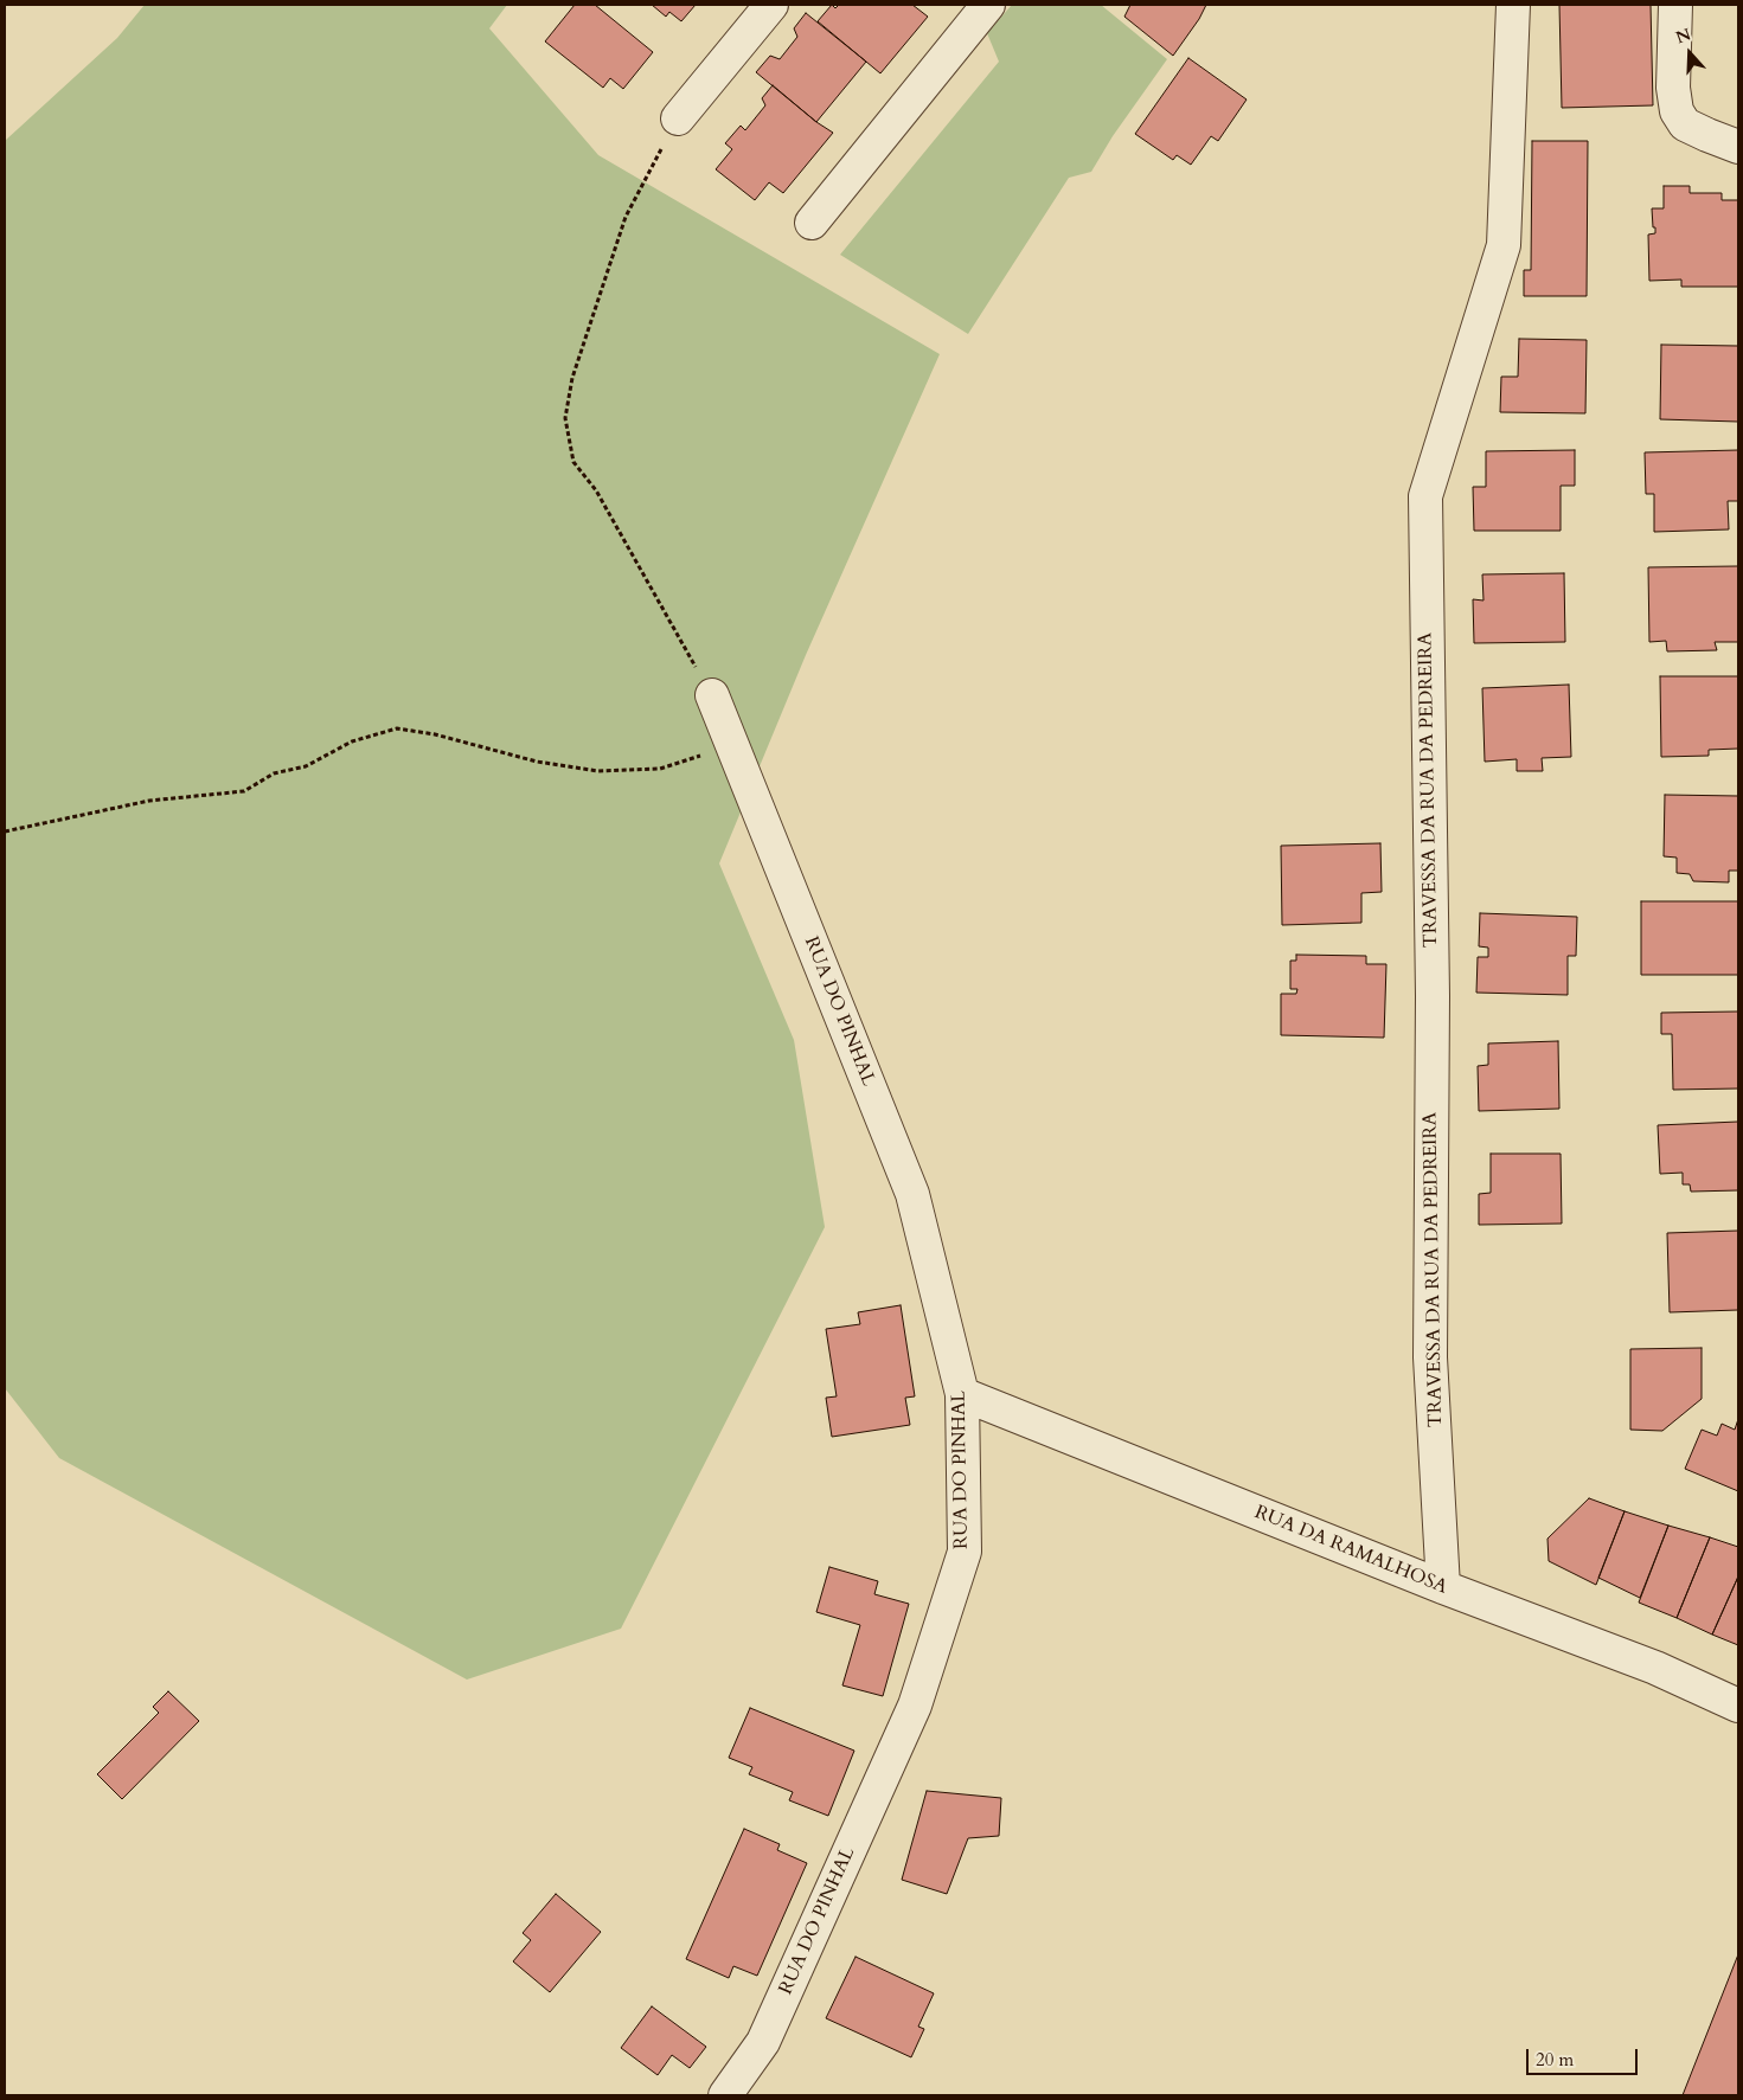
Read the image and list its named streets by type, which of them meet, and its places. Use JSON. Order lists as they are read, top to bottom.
{
  "streets": {
    "street": ["TRAVESSA DA RUA DA PEDREIRA", "RUA DO PINHAL", "RUA DA RAMALHOSA"]
  },
  "crossings": [
    ["TRAVESSA DA RUA DA PEDREIRA", "RUA DA RAMALHOSA"],
    ["RUA DO PINHAL", "RUA DA RAMALHOSA"]
  ],
  "scale_bar": "20 m",
  "north": "top"
}
